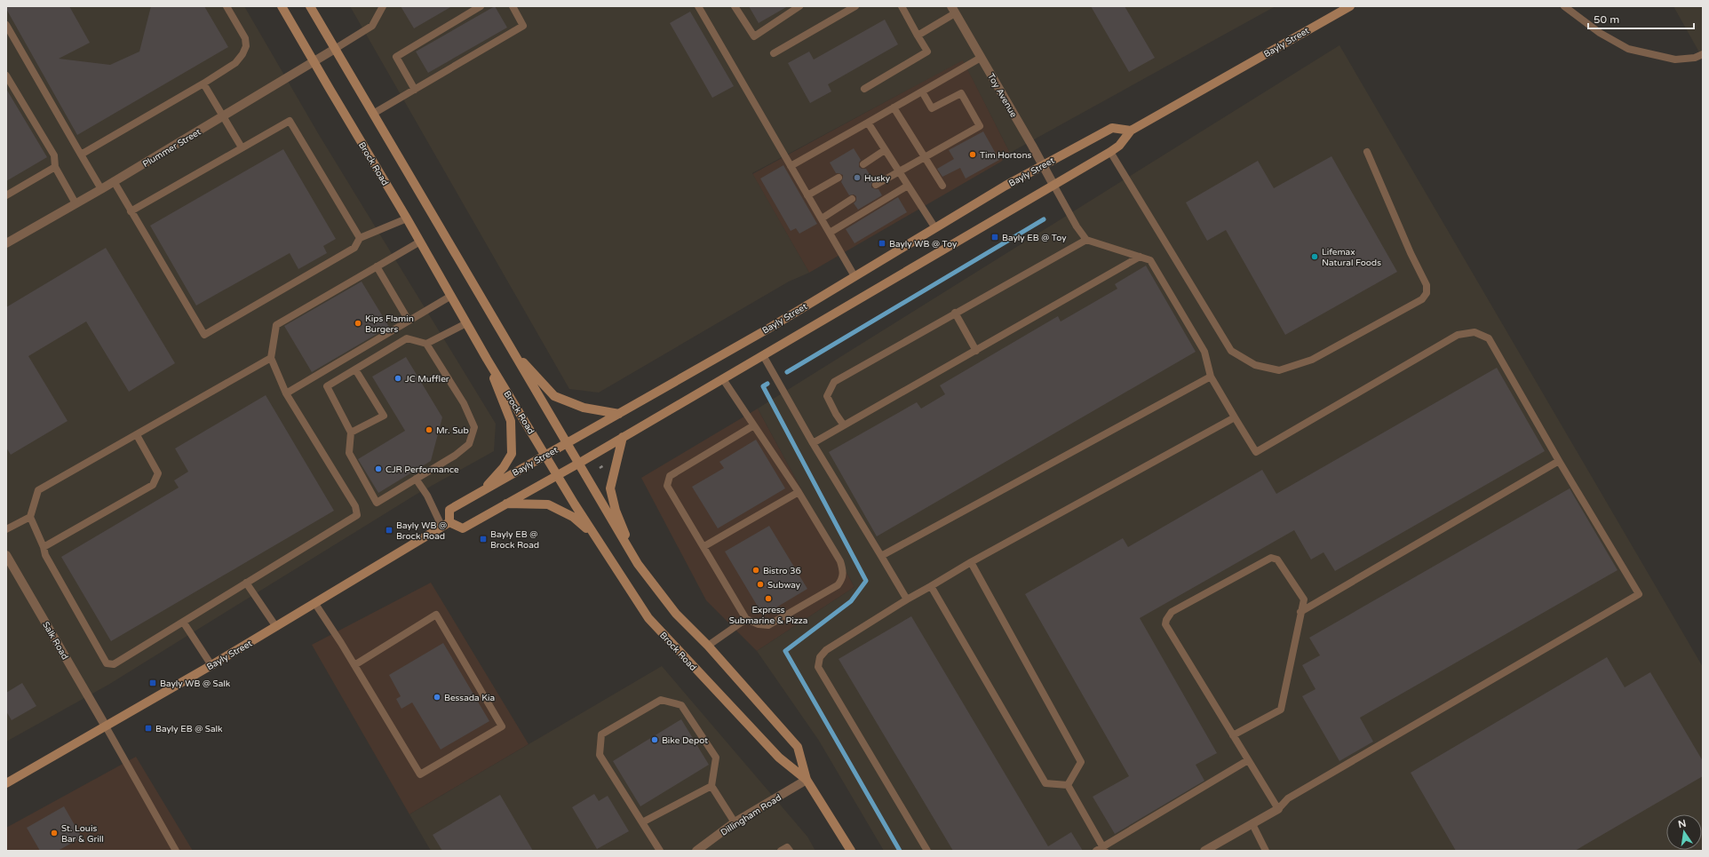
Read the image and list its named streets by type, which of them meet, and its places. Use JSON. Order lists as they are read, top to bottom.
{
  "streets": {
    "main road": ["Bayly Street", "Brock Road"],
    "street": [
      "Toy Avenue",
      "Plummer Street",
      "Salk Road",
      "Dillingham Road"
    ]
  },
  "crossings": [
    ["Bayly Street", "Toy Avenue"],
    ["Bayly Street", "Brock Road"],
    ["Bayly Street", "Salk Road"],
    ["Plummer Street", "Brock Road"],
    ["Brock Road", "Dillingham Road"]
  ],
  "places": {
    "other": [
      "Tim Hortons",
      "Husky",
      "Lifemax Natural Foods",
      "Kips Flamin Burgers",
      "JC Muffler",
      "Mr. Sub",
      "CJR Performance",
      "Bistro 36",
      "Subway",
      "Express Submarine & Pizza",
      "Bessada Kia",
      "Bike Depot",
      "St. Louis Bar & Grill"
    ],
    "transit": [
      "Bayly EB @ Toy",
      "Bayly WB @ Toy",
      "Bayly WB @ Brock Road",
      "Bayly EB @ Brock Road",
      "Bayly WB @ Salk",
      "Bayly EB @ Salk"
    ]
  },
  "scale_bar": "50 m",
  "north": "top"
}
